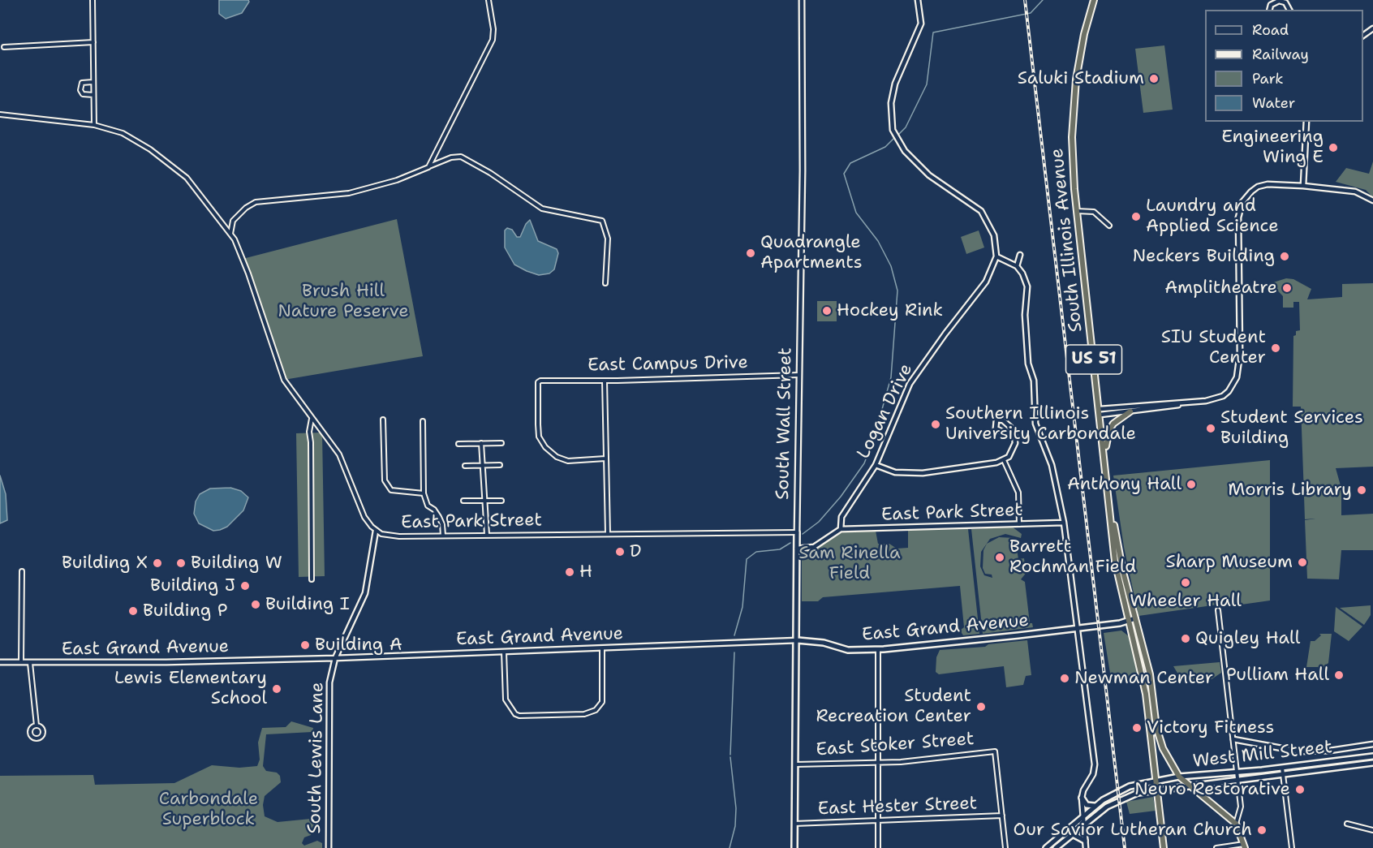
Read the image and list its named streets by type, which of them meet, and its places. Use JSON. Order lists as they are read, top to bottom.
{
  "streets": {
    "highway": ["South Illinois Avenue", "US 51"],
    "main road": ["South Wall Street", "East Grand Avenue", "West Mill Street"],
    "street": [
      "East Campus Drive",
      "Logan Drive",
      "East Park Street",
      "East Stoker Street",
      "South Lewis Lane",
      "East Hester Street"
    ]
  },
  "crossings": [
    ["South Illinois Avenue", "US 51"],
    ["South Illinois Avenue", "East Grand Avenue"],
    ["South Illinois Avenue", "West Mill Street"],
    ["East Campus Drive", "South Wall Street"],
    ["Logan Drive", "East Park Street"],
    ["South Wall Street", "East Park Street"],
    ["South Wall Street", "East Grand Avenue"],
    ["South Wall Street", "East Stoker Street"],
    ["South Wall Street", "East Hester Street"],
    ["East Park Street", "South Lewis Lane"],
    ["East Grand Avenue", "South Lewis Lane"],
    ["East Stoker Street", "East Hester Street"]
  ],
  "parks": ["Brush Hill Nature Peserve", "Sam Rinella Field", "Carbondale Superblock"],
  "places": [
    "Saluki Stadium",
    "Engineering Wing E",
    "Laundry and Applied Science",
    "Quadrangle Apartments",
    "Neckers Building",
    "Amplitheatre",
    "Hockey Rink",
    "SIU Student Center",
    "Southern Illinois University Carbondale",
    "Student Services Building",
    "Anthony Hall",
    "Morris Library",
    "D",
    "Barrett Rochman Field",
    "Sharp Museum",
    "Building X",
    "Building W",
    "H",
    "Wheeler Hall",
    "Building J",
    "Building I",
    "Building P",
    "Quigley Hall",
    "Building A",
    "Pulliam Hall",
    "Newman Center",
    "Lewis Elementary School",
    "Student Recreation Center",
    "Victory Fitness",
    "Neuro Restorative",
    "Our Savior Lutheran Church"
  ],
  "legend": [
    "Road",
    "Railway",
    "Park",
    "Water"
  ]
}
